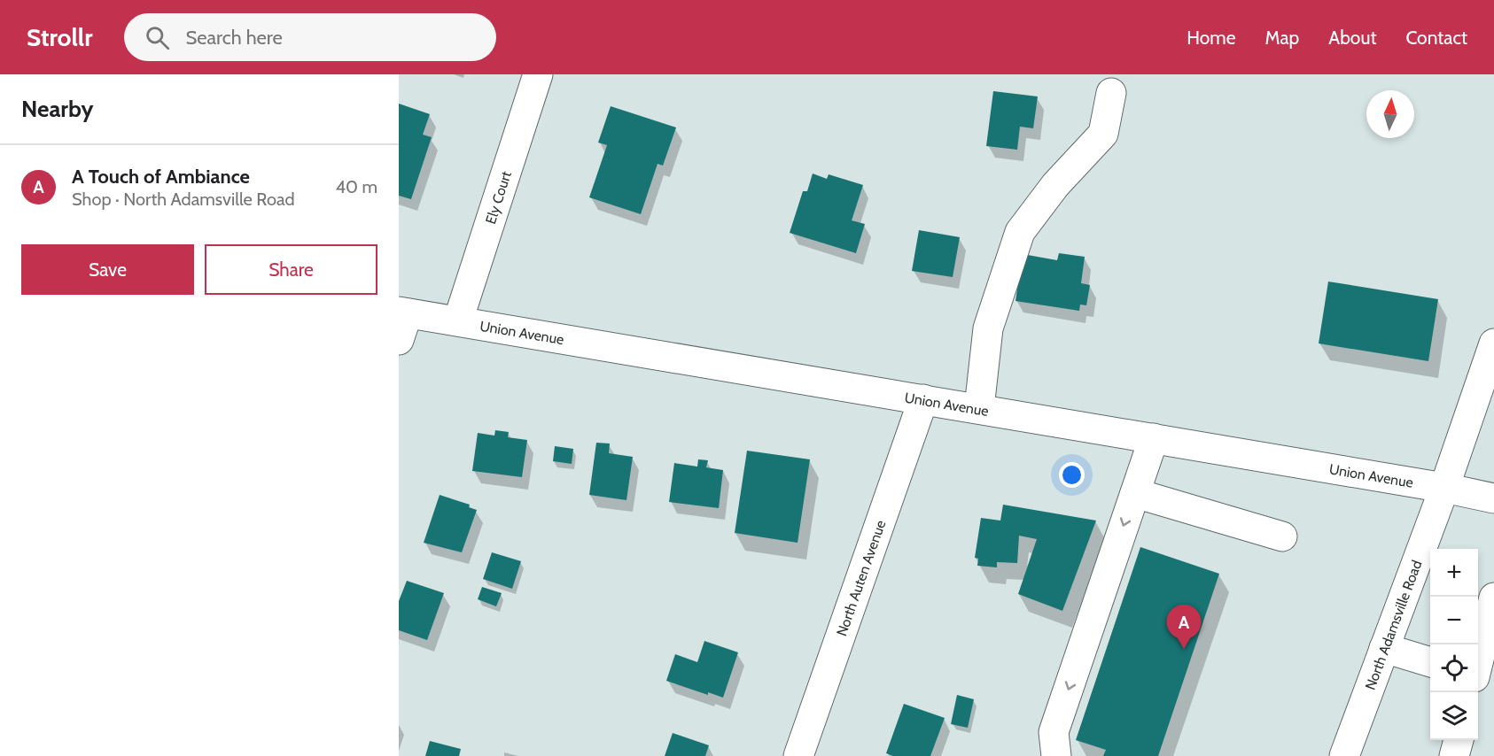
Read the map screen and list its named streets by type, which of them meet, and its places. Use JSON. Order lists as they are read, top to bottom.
{
  "streets": {
    "street": [
      "Ely Court",
      "Union Avenue",
      "North Auten Avenue",
      "North Adamsville Road"
    ]
  },
  "crossings": [
    ["Ely Court", "Union Avenue"],
    ["Union Avenue", "North Auten Avenue"],
    ["Union Avenue", "North Adamsville Road"]
  ],
  "north": "top",
  "page": {
    "header": "Strollr",
    "search": "Search here",
    "nav": [
      "Home",
      "Map",
      "About",
      "Contact"
    ],
    "heading": "Nearby",
    "list": [
      {
        "mark": "A",
        "name": "A Touch of Ambiance",
        "note": "Shop · North Adamsville Road",
        "value": "40 m"
      }
    ],
    "buttons": ["Save", "Share"],
    "map_buttons": ["+", "−"],
    "pins": "A"
  }
}
